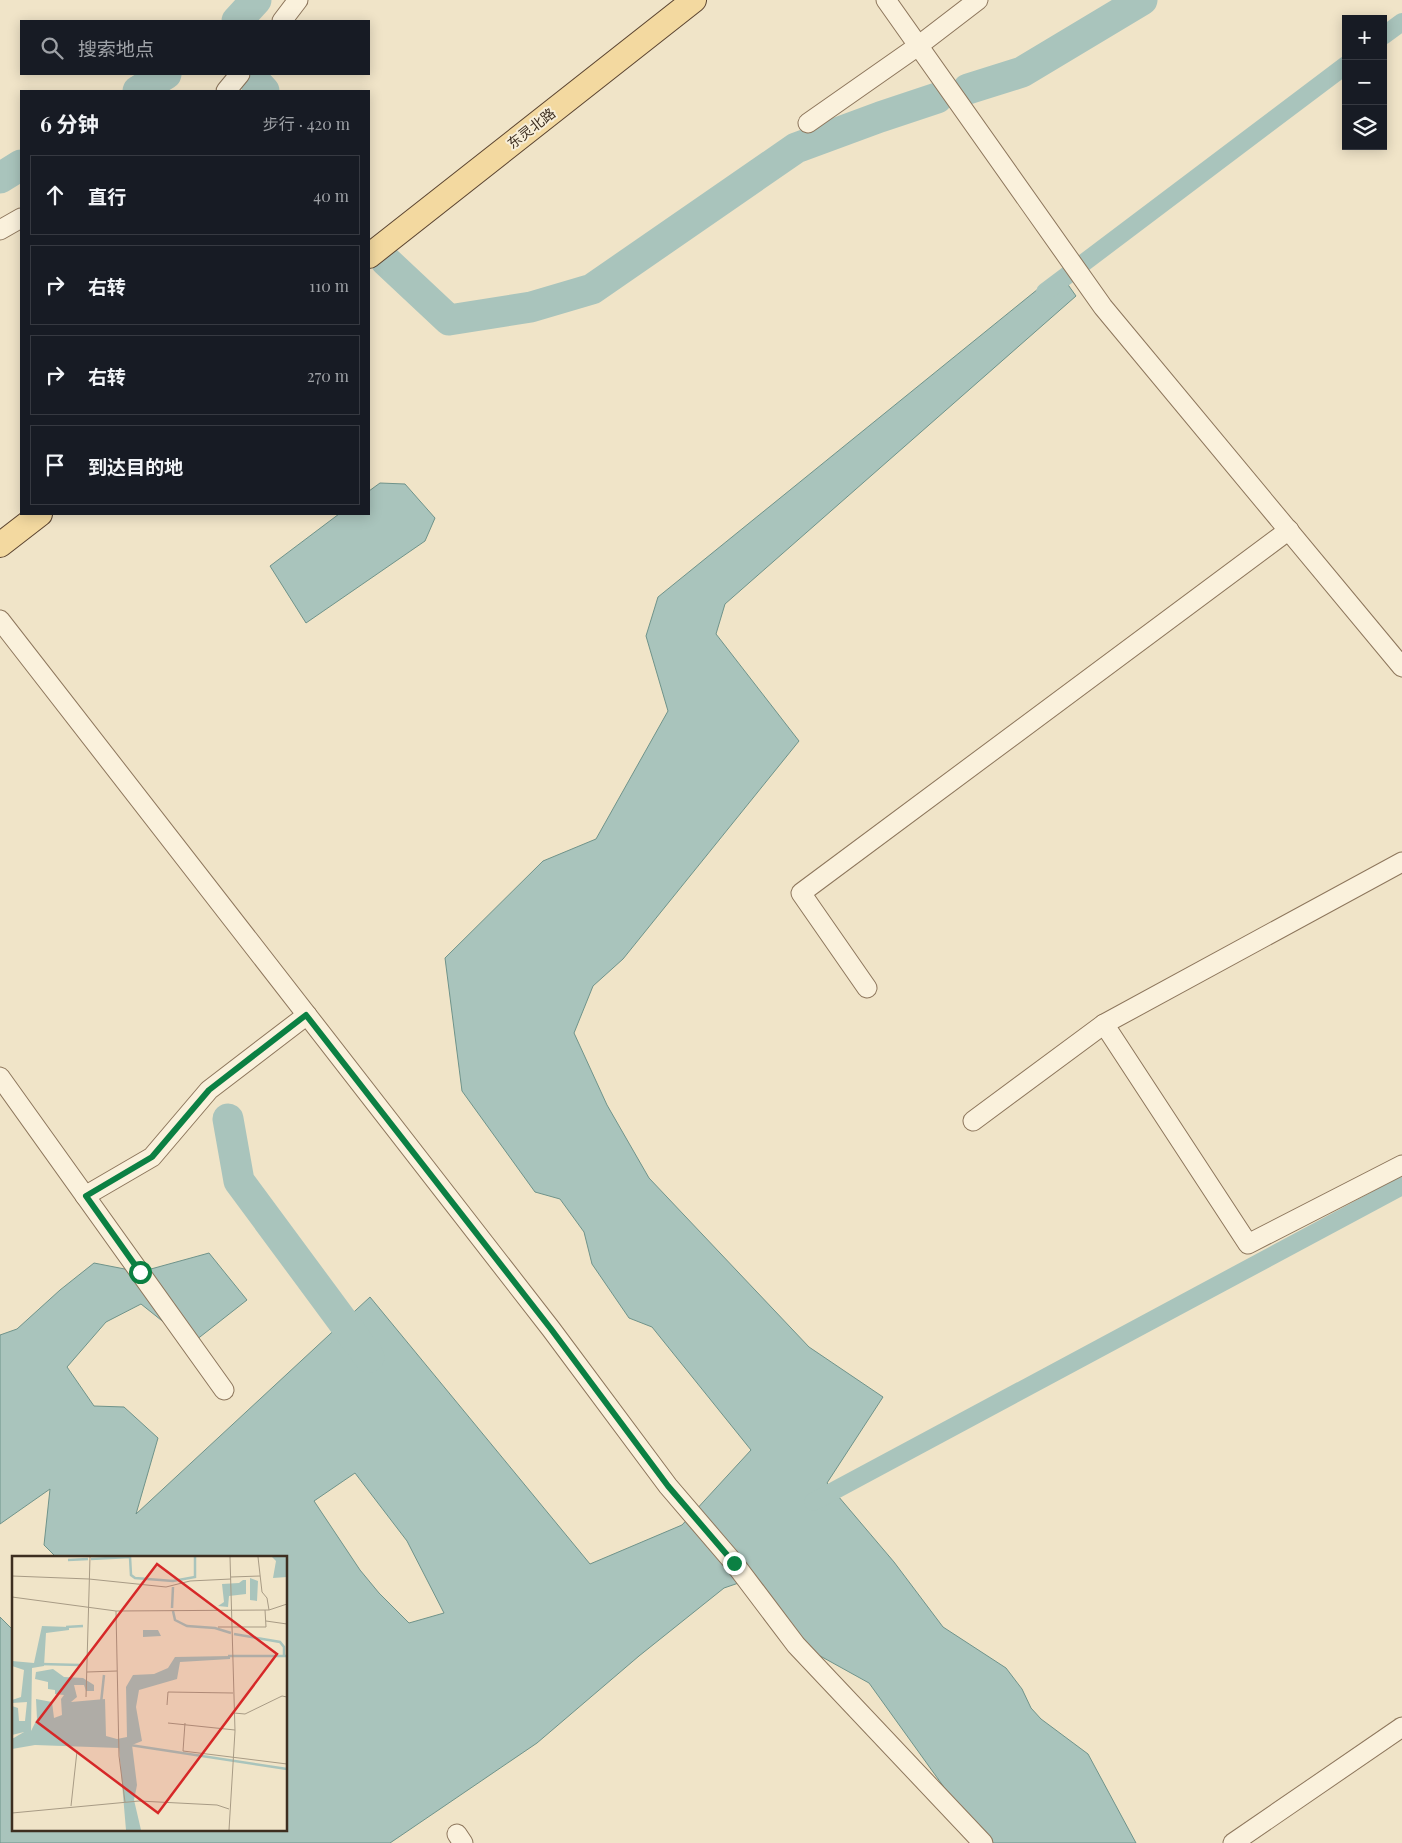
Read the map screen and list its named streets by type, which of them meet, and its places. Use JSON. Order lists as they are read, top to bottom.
{
  "streets": {
    "main road": ["东灵北路"]
  },
  "page": {
    "map_buttons": ["+", "−"],
    "search": "搜索地点",
    "heading": ["6 分钟", "步行 · 420 m"],
    "list": [
      ["直行", "40 m"],
      ["右转", "110 m"],
      ["右转", "270 m"],
      "到达目的地"
    ]
  }
}
